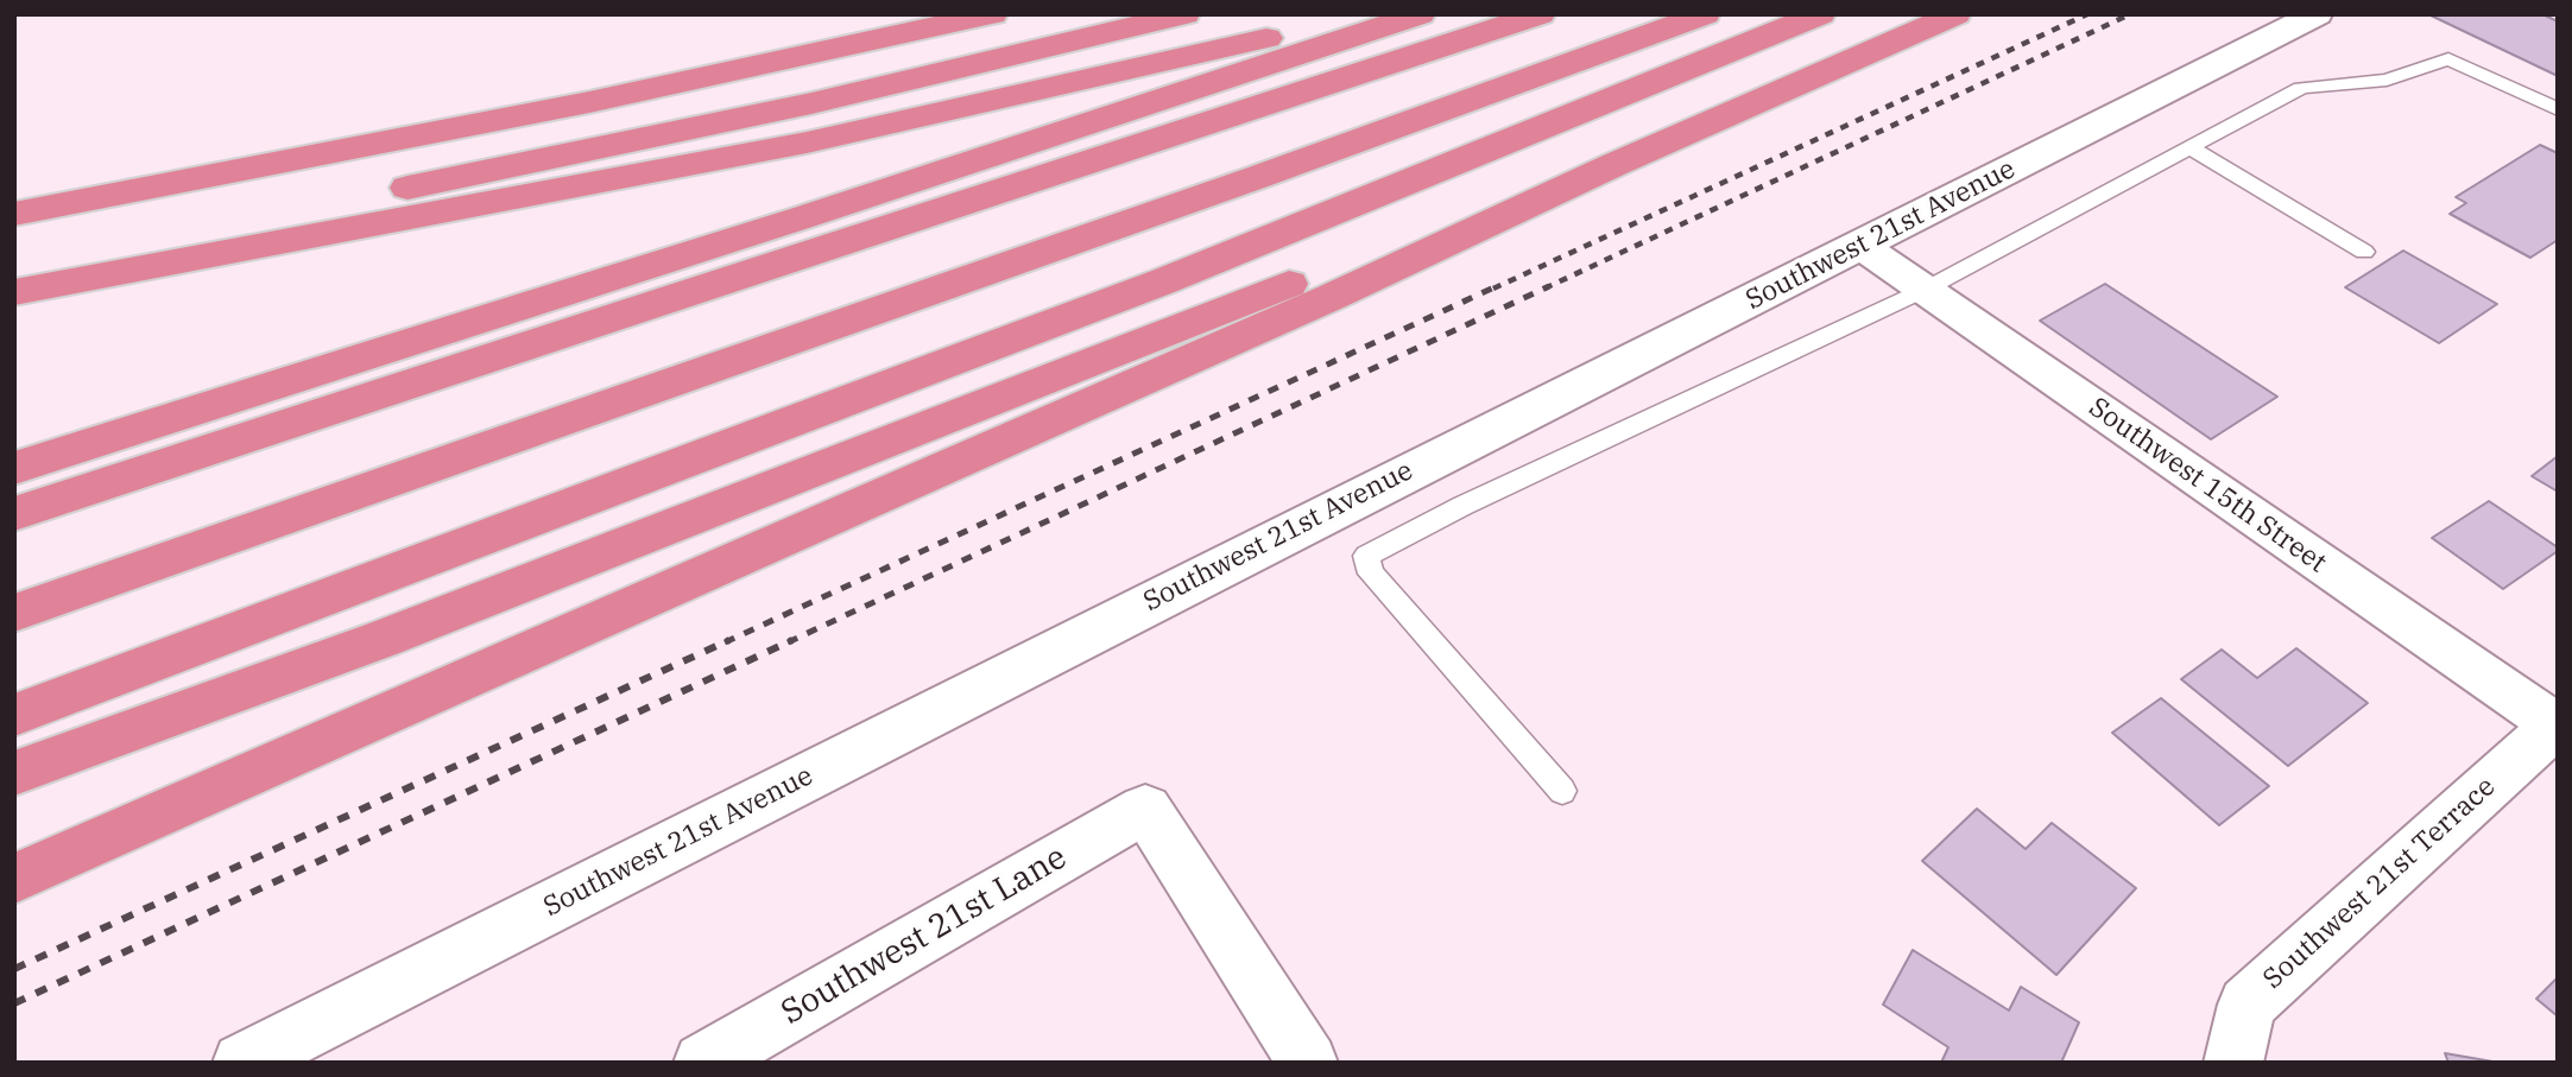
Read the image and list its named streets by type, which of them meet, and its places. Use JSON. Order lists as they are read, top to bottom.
{
  "streets": {
    "street": [
      "Southwest 21st Avenue",
      "Southwest 15th Street",
      "Southwest 21st Terrace",
      "Southwest 21st Lane"
    ]
  },
  "crossings": [
    ["Southwest 21st Avenue", "Southwest 15th Street"],
    ["Southwest 15th Street", "Southwest 21st Terrace"]
  ]
}
